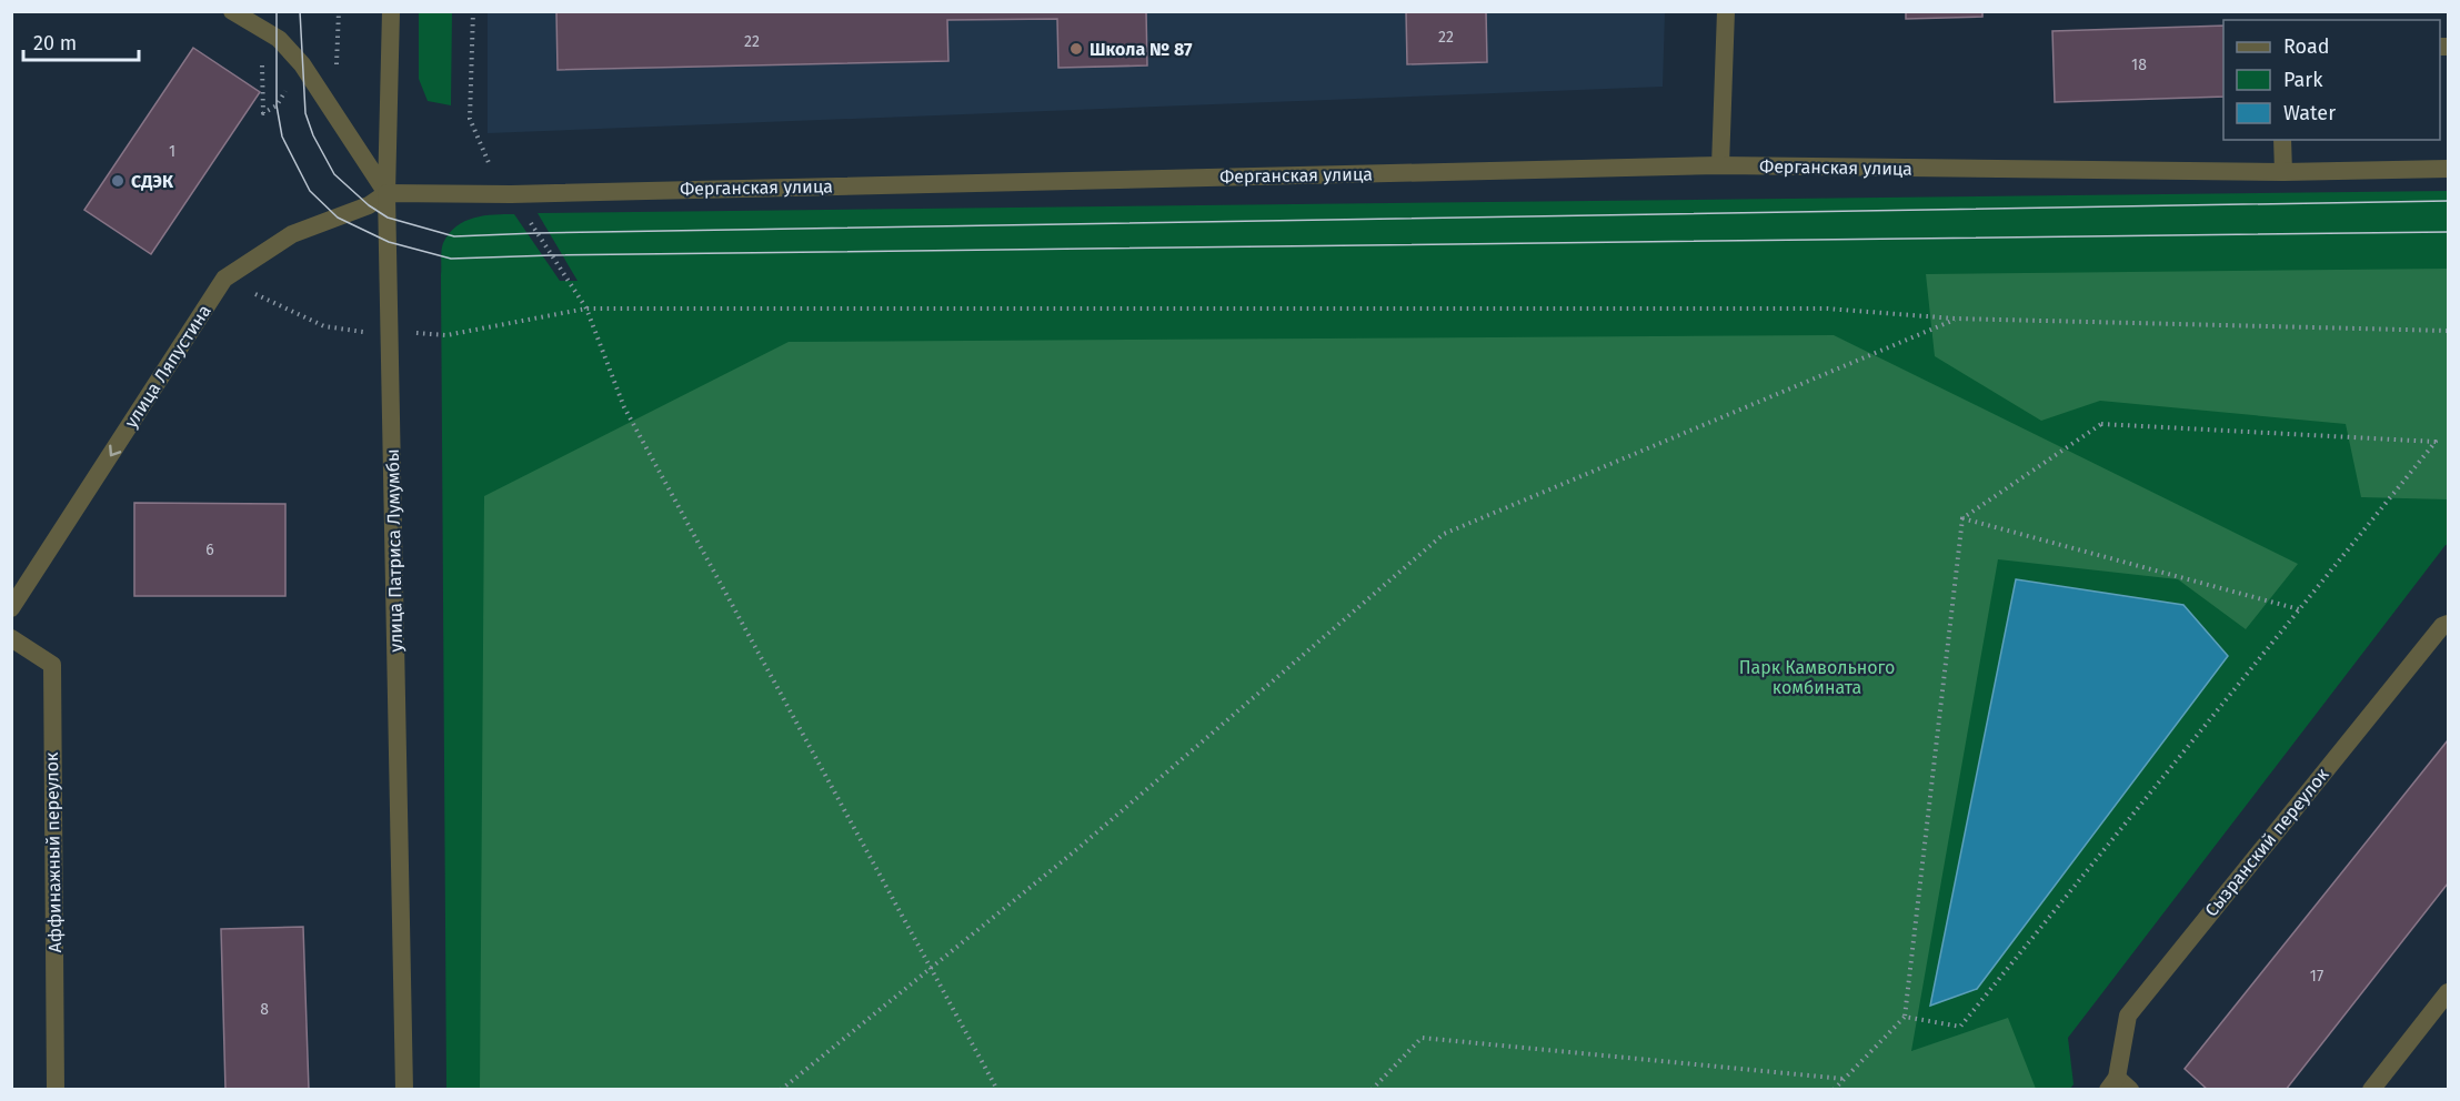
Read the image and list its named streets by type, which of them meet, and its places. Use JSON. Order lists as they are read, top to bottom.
{
  "streets": {
    "street": [
      "Ферганская улица",
      "улица Ляпустина",
      "улица Патриса Лумумбы",
      "Сызранский переулок",
      "Аффинажный переулок"
    ]
  },
  "crossings": [
    ["Ферганская улица", "улица Ляпустина"],
    ["Ферганская улица", "улица Патриса Лумумбы"],
    ["улица Ляпустина", "улица Патриса Лумумбы"]
  ],
  "one_way": ["улица Ляпустина"],
  "parks": ["Парк Камвольного комбината"],
  "places": ["Школа № 87", "СДЭК"],
  "house_numbers": [
    "22",
    "22",
    "18",
    "1",
    "6",
    "17",
    "8"
  ],
  "legend": ["Road", "Park", "Water"],
  "scale_bar": "20 m"
}
